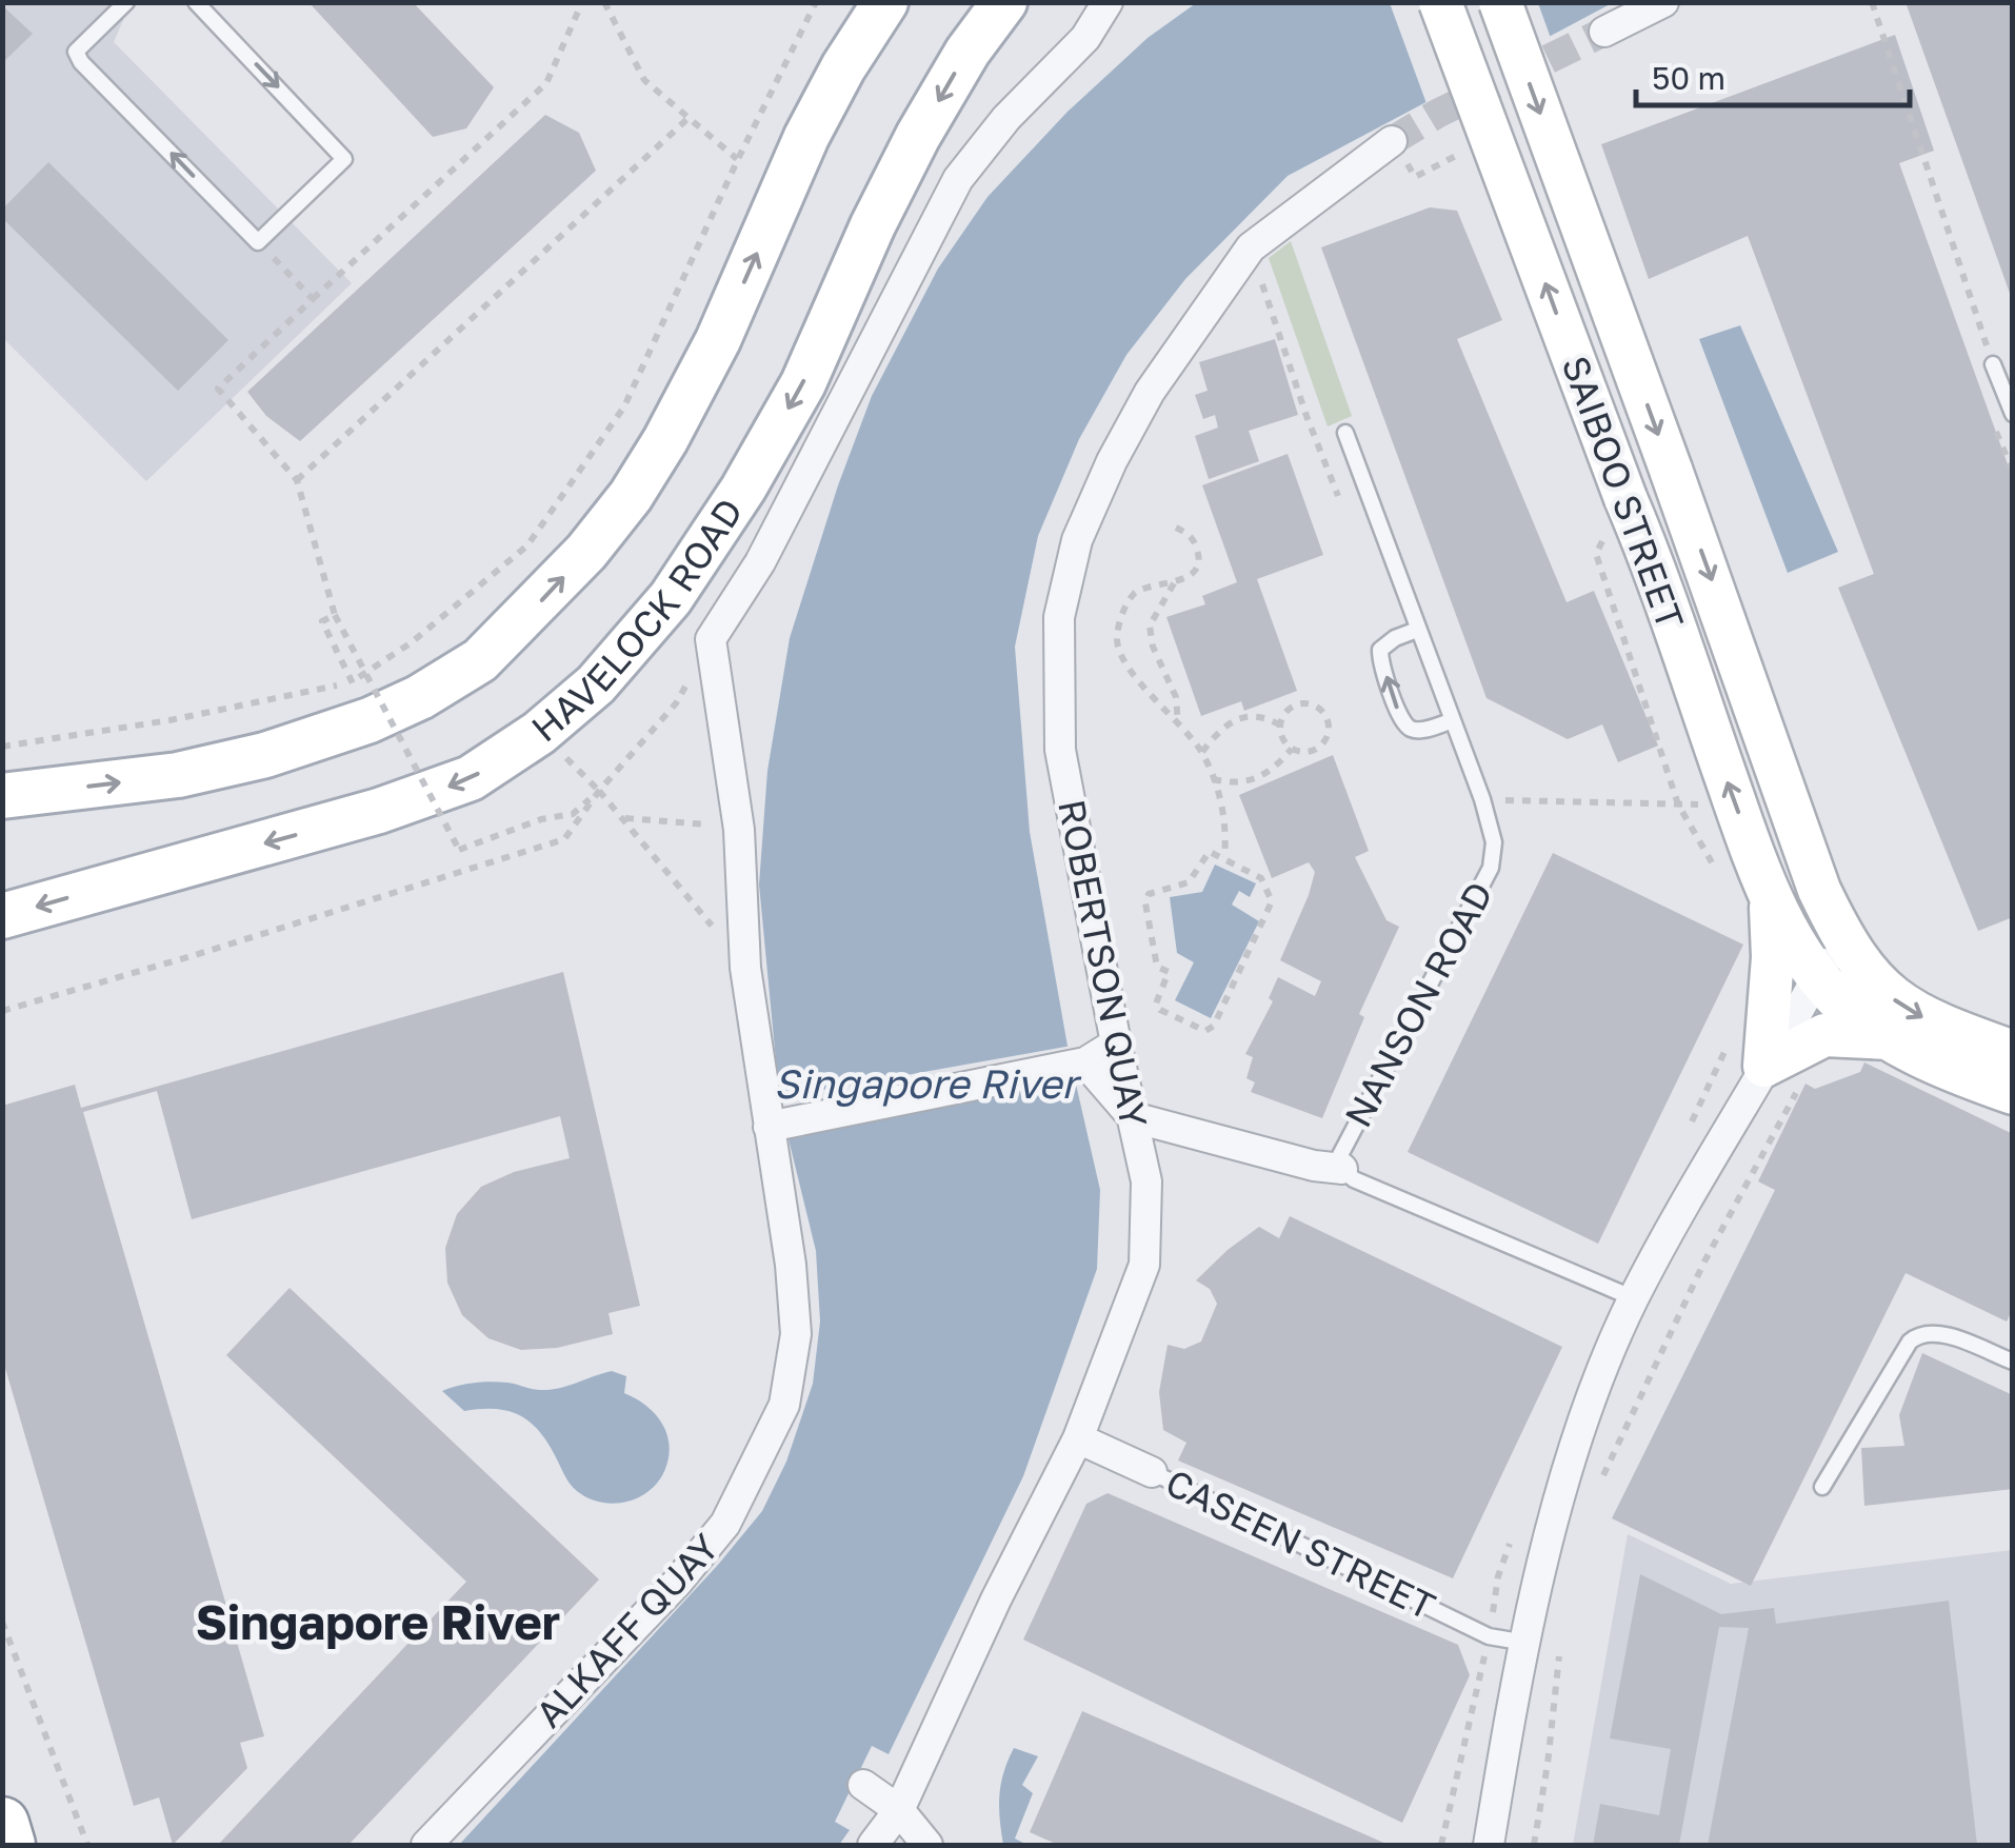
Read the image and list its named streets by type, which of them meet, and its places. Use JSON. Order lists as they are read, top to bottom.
{
  "streets": {
    "main road": ["HAVELOCK ROAD"],
    "street": [
      "SAIBOO STREET",
      "ROBERTSON QUAY",
      "NANSON ROAD",
      "CASEEN STREET",
      "ALKAFF QUAY"
    ]
  },
  "crossings": [
    ["ROBERTSON QUAY", "NANSON ROAD"],
    ["ROBERTSON QUAY", "CASEEN STREET"]
  ],
  "districts": ["Singapore River"],
  "water": ["Singapore River"],
  "scale_bar": "50 m"
}
